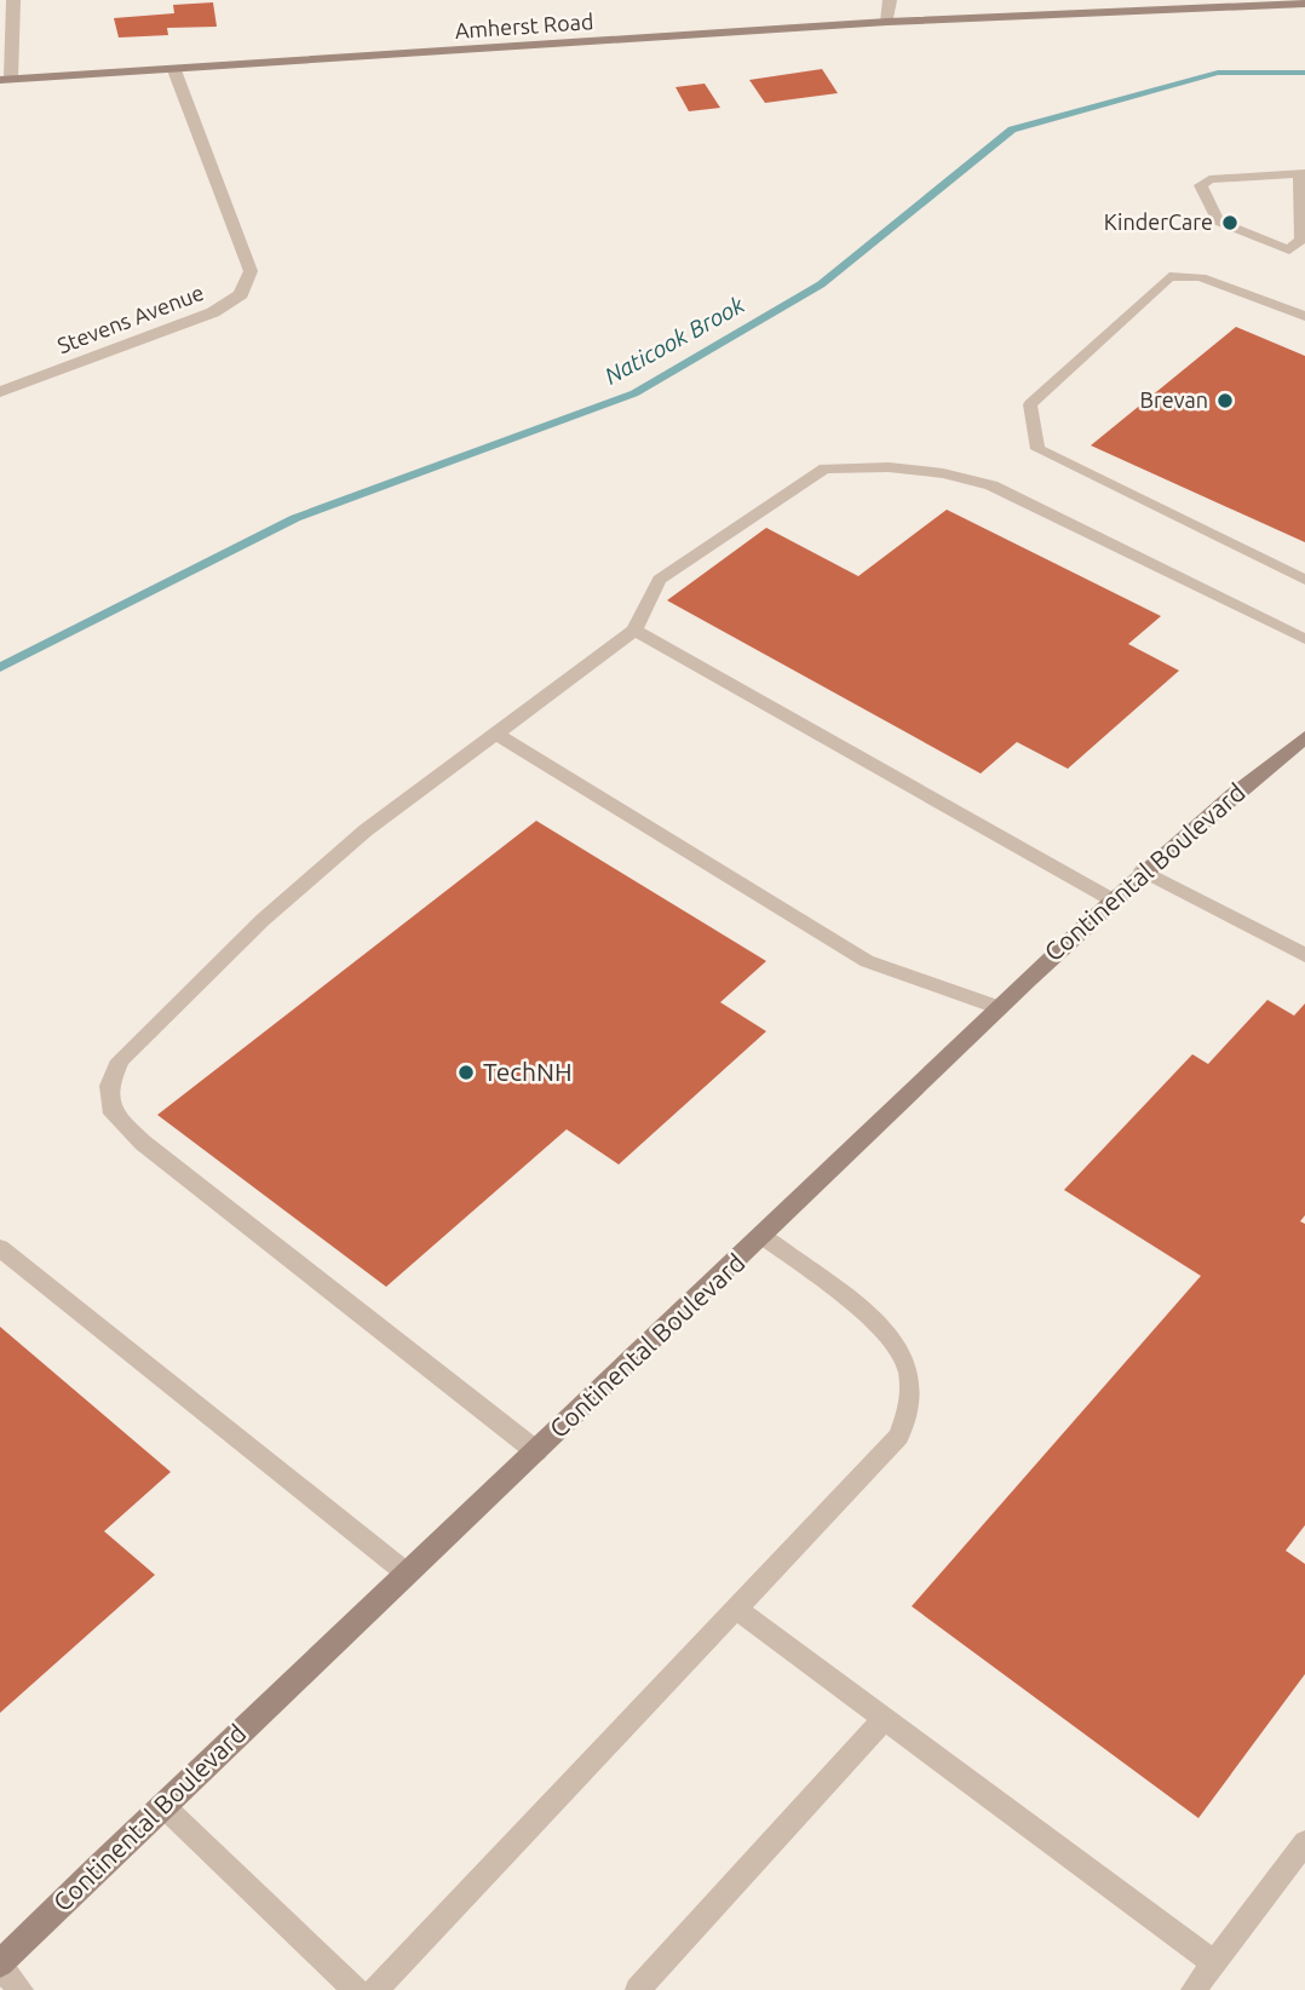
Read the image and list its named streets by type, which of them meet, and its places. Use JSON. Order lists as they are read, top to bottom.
{
  "streets": {
    "street": ["Amherst Road", "Stevens Avenue", "Continental Boulevard"]
  },
  "crossings": [
    ["Amherst Road", "Stevens Avenue"]
  ],
  "water": ["Naticook Brook"],
  "places": ["KinderCare", "Brevan", "TechNH"]
}
